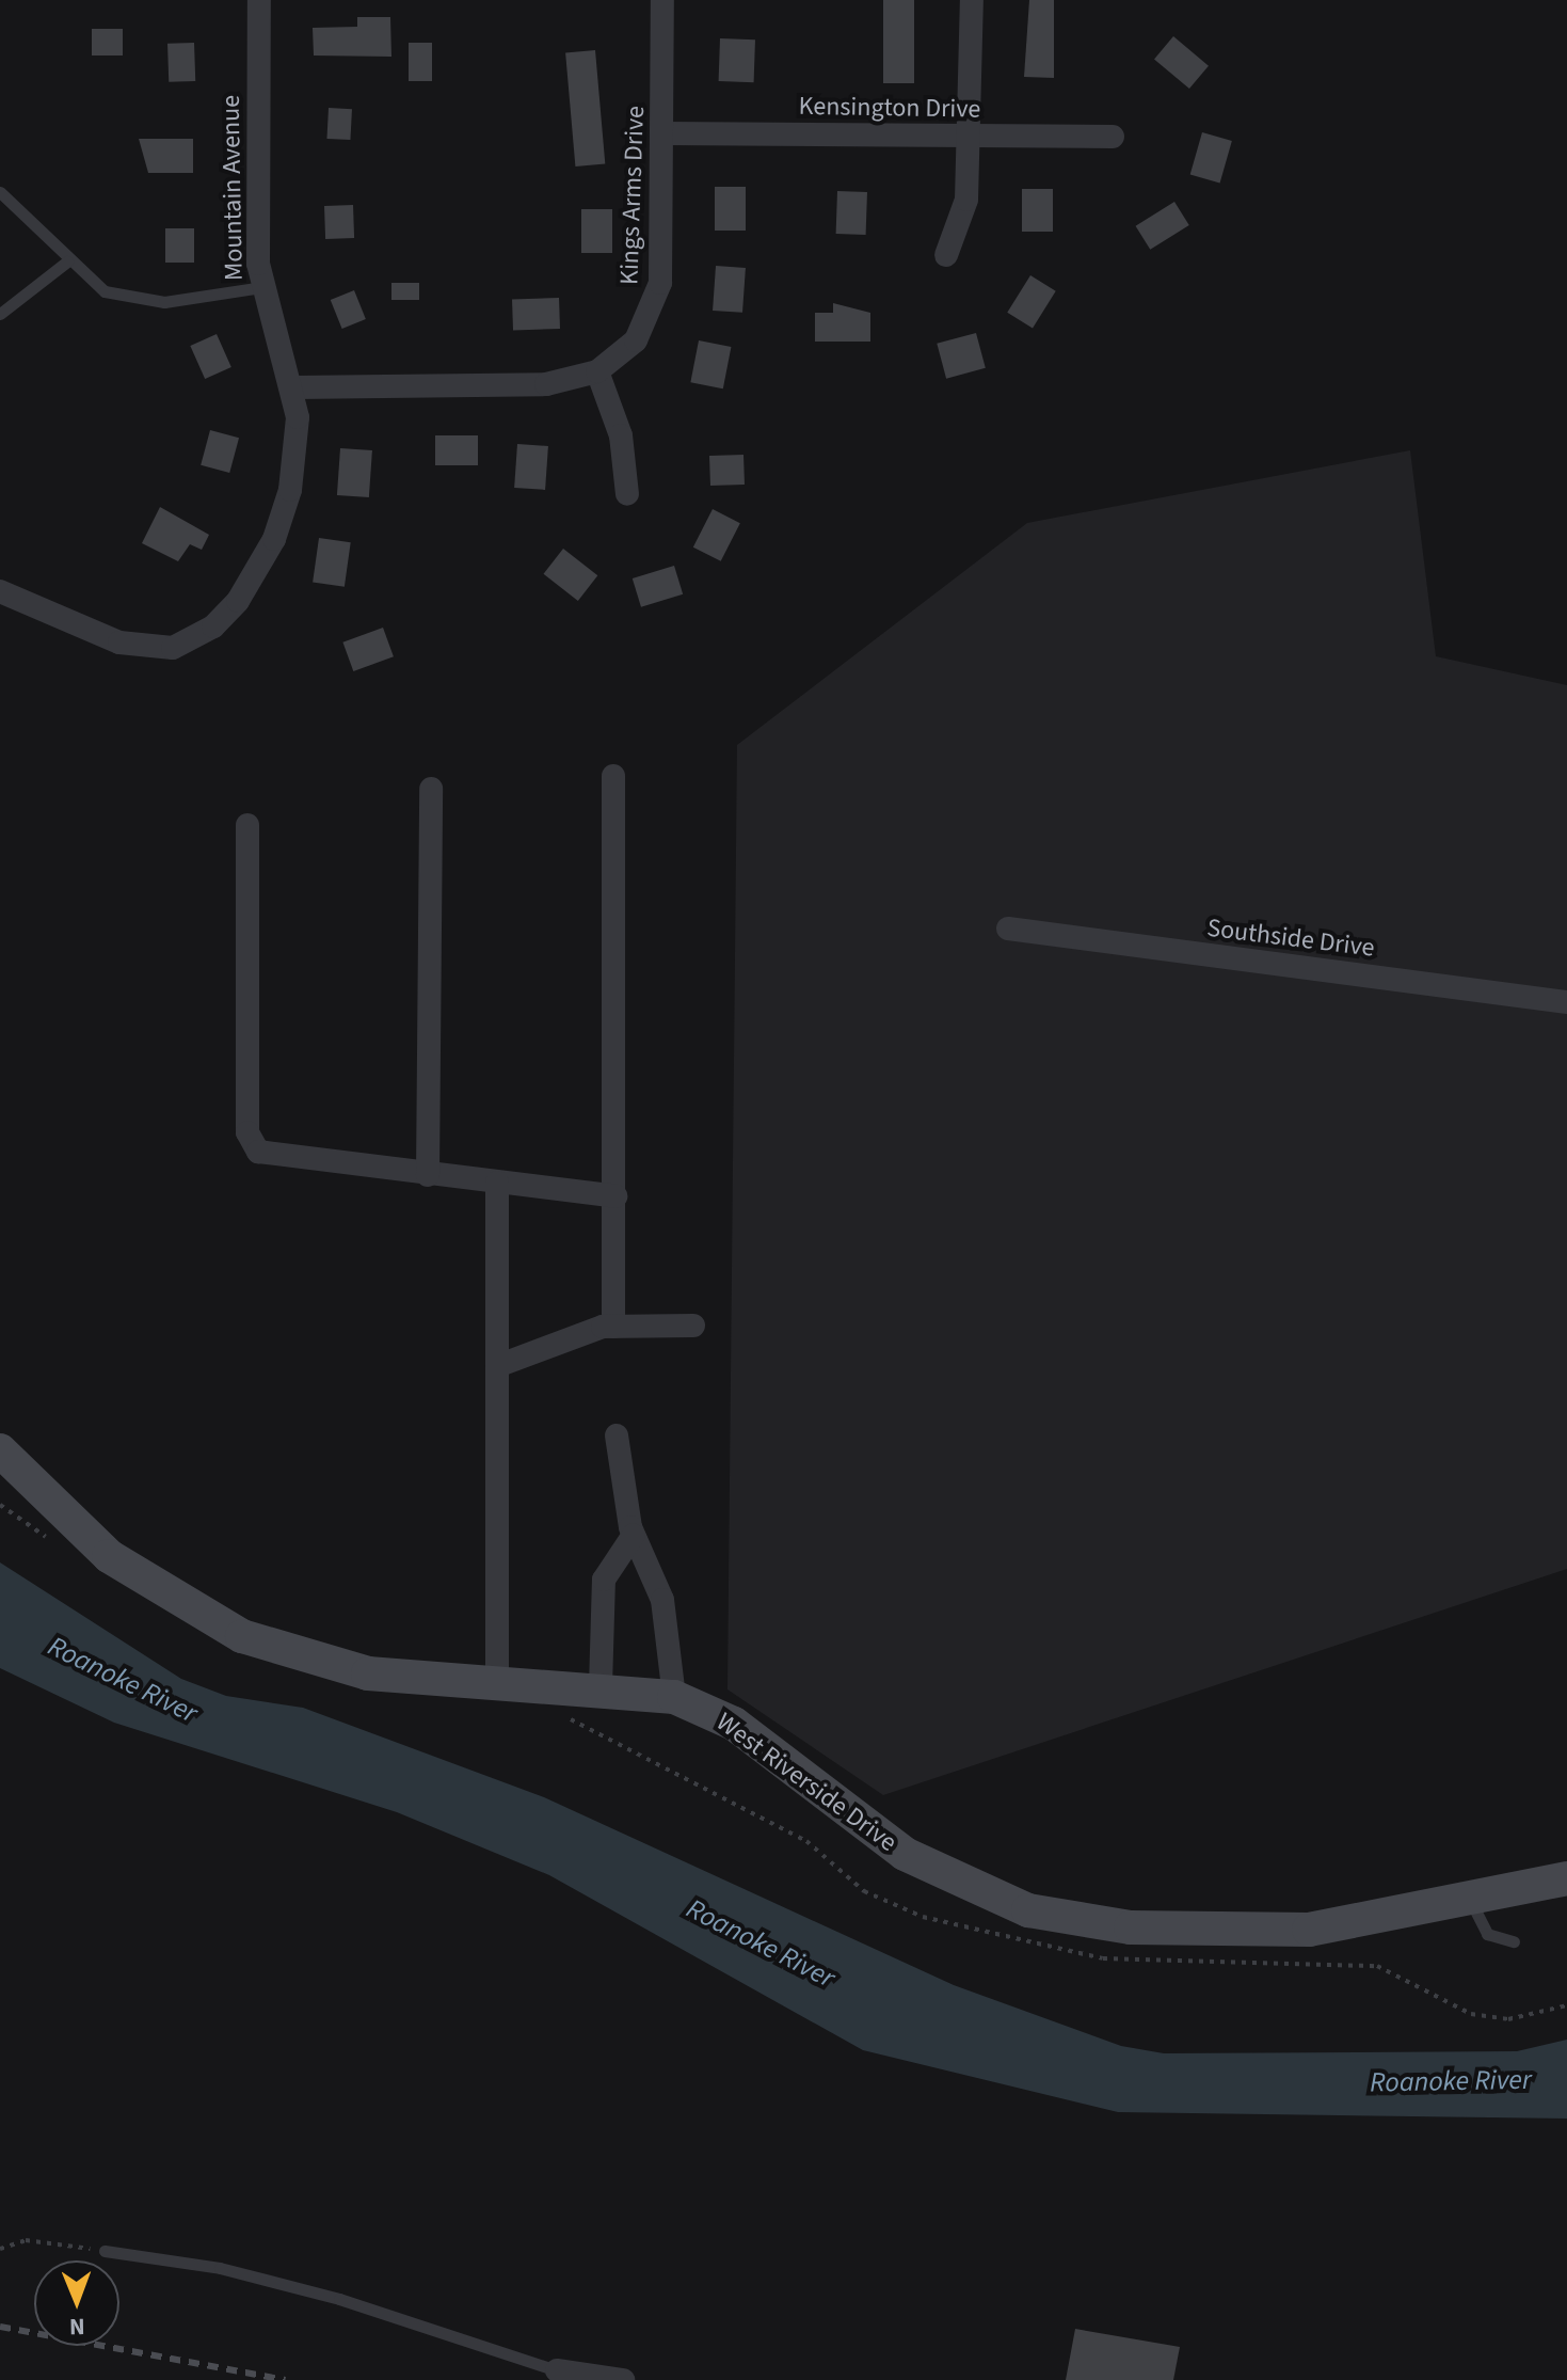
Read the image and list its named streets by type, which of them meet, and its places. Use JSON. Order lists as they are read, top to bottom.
{
  "streets": {
    "street": [
      "Kensington Drive",
      "Mountain Avenue",
      "Kings Arms Drive",
      "Southside Drive",
      "West Riverside Drive"
    ]
  },
  "crossings": [
    ["Kensington Drive", "Kings Arms Drive"],
    ["Mountain Avenue", "Kings Arms Drive"]
  ],
  "water": ["Roanoke River"],
  "north": "bottom"
}
